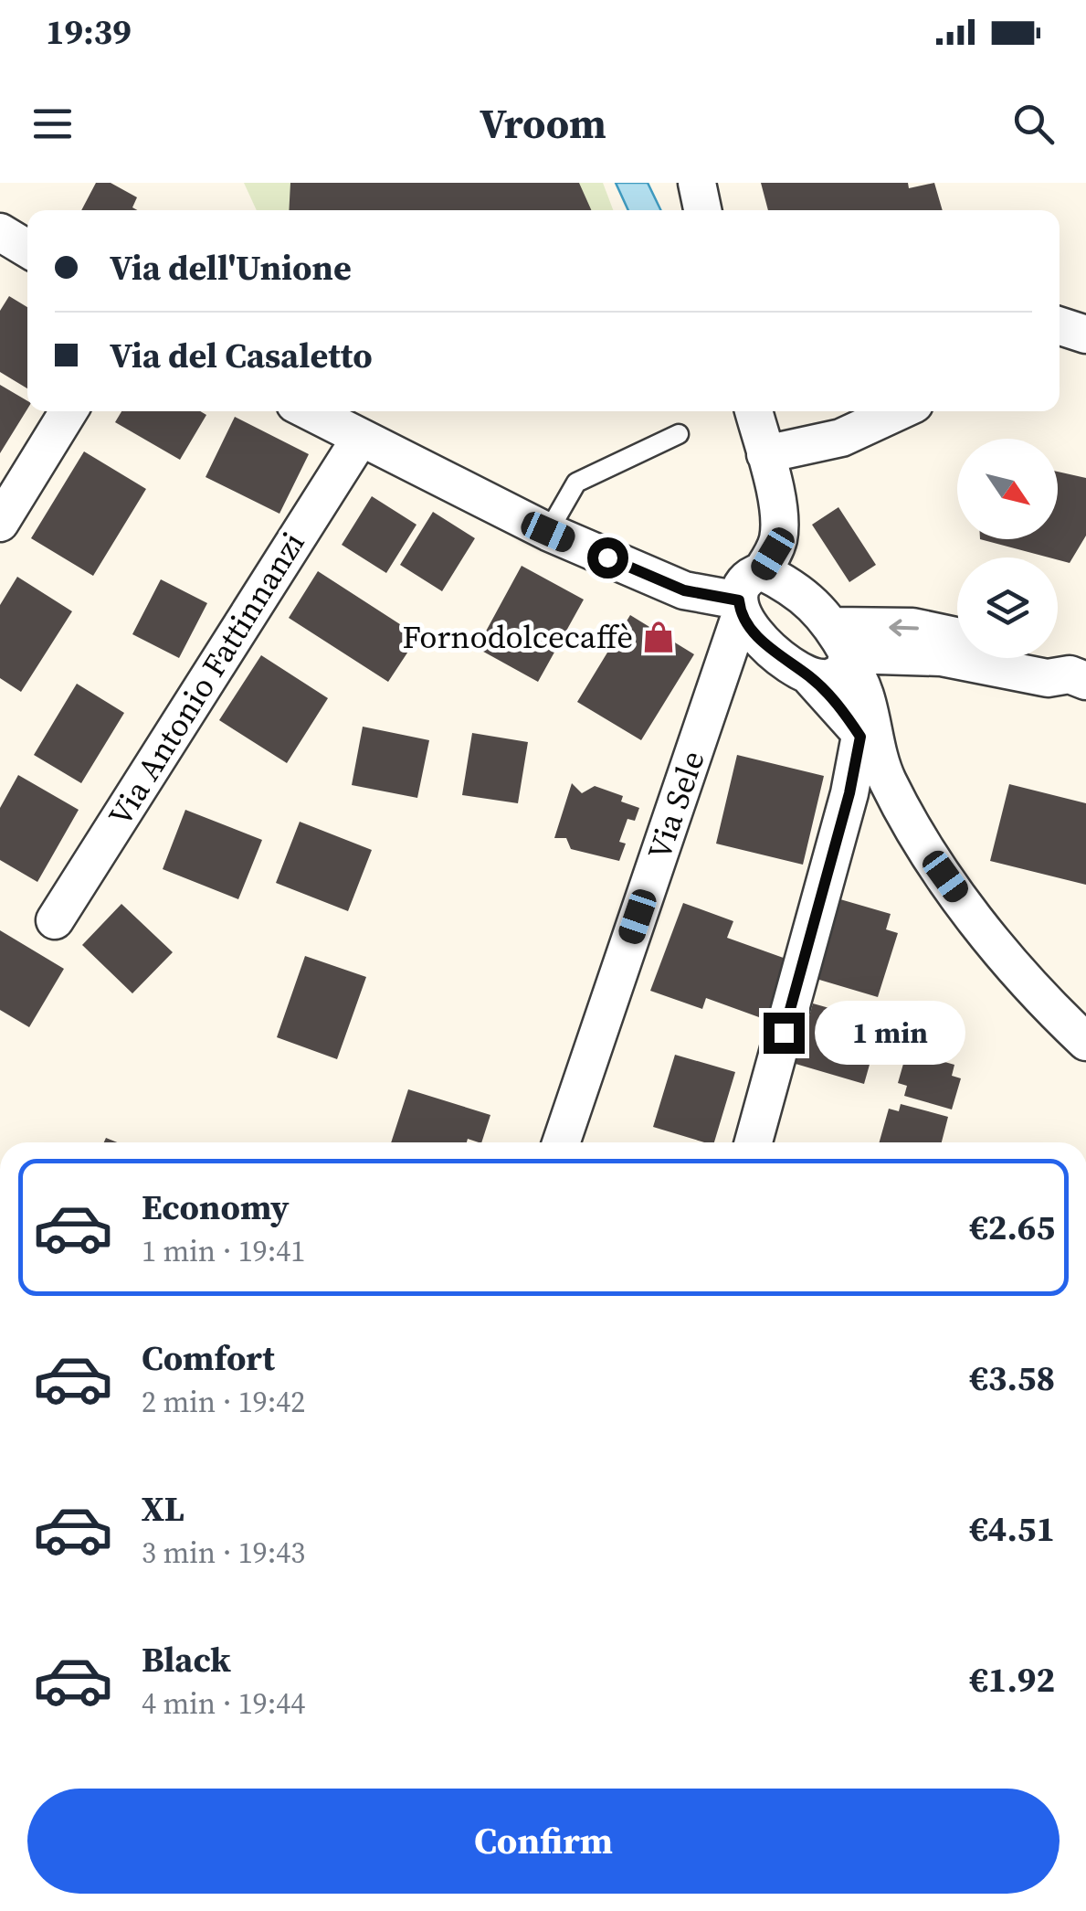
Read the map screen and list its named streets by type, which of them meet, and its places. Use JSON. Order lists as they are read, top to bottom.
{
  "streets": {
    "street": ["Via Antonio Fattinnanzi", "Via Sele"]
  },
  "places": {
    "shop": ["Fornodolcecaffè"]
  },
  "north": "bottom right",
  "page": {
    "status": "19:39",
    "header": "Vroom",
    "banner": ["Via dell'Unione", "Via del Casaletto"],
    "bubble": "1 min",
    "list": [
      {
        "name": "Economy",
        "note": "1 min · 19:41",
        "value": "€2.65"
      },
      {
        "name": "Comfort",
        "note": "2 min · 19:42",
        "value": "€3.58"
      },
      {
        "name": "XL",
        "note": "3 min · 19:43",
        "value": "€4.51"
      },
      {
        "name": "Black",
        "note": "4 min · 19:44",
        "value": "€1.92"
      }
    ],
    "buttons": "Confirm"
  }
}
